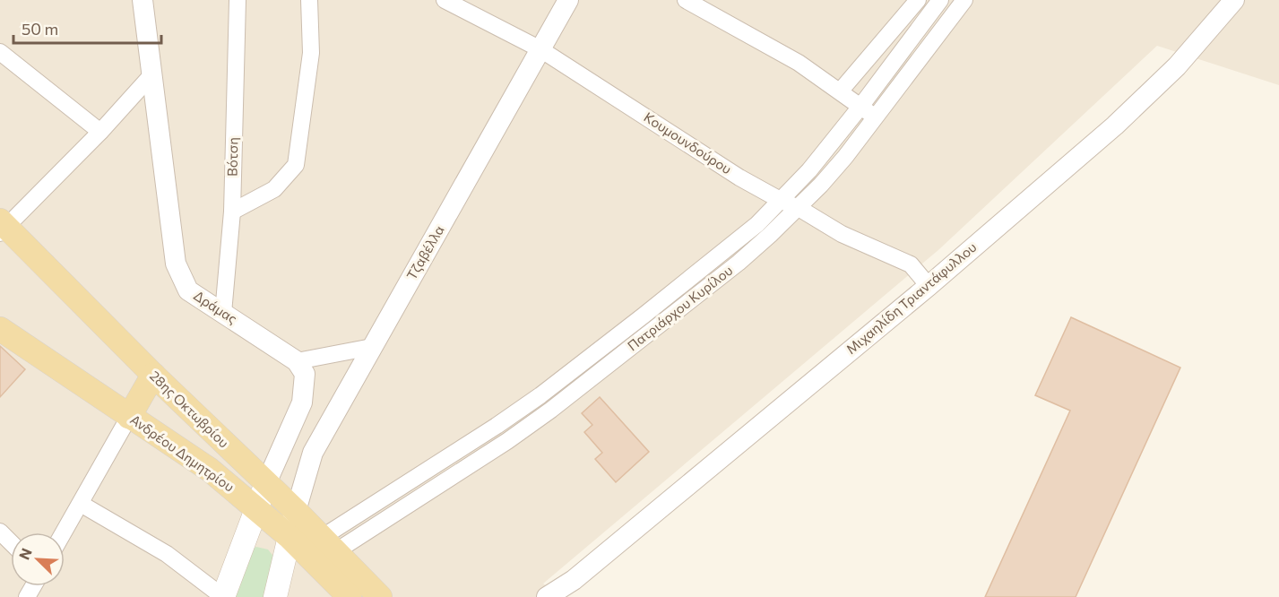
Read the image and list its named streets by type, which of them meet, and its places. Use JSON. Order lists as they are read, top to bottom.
{
  "streets": {
    "main road": ["28ης Οκτωβρίου", "Ανδρέου Δημητρίου"],
    "street": [
      "Κουμουνδούρου",
      "Βότση",
      "Τζαβέλλα",
      "Μιχαηλίδη Τριαντάφυλλου",
      "Δράμας",
      "Πατριάρχου Κυρίλου"
    ]
  },
  "crossings": [
    ["Κουμουνδούρου", "Τζαβέλλα"],
    ["Κουμουνδούρου", "Μιχαηλίδη Τριαντάφυλλου"],
    ["Κουμουνδούρου", "Πατριάρχου Κυρίλου"],
    ["Βότση", "Δράμας"],
    ["Τζαβέλλα", "28ης Οκτωβρίου"],
    ["Πατριάρχου Κυρίλου", "28ης Οκτωβρίου"]
  ],
  "scale_bar": "50 m",
  "north": "top left"
}
